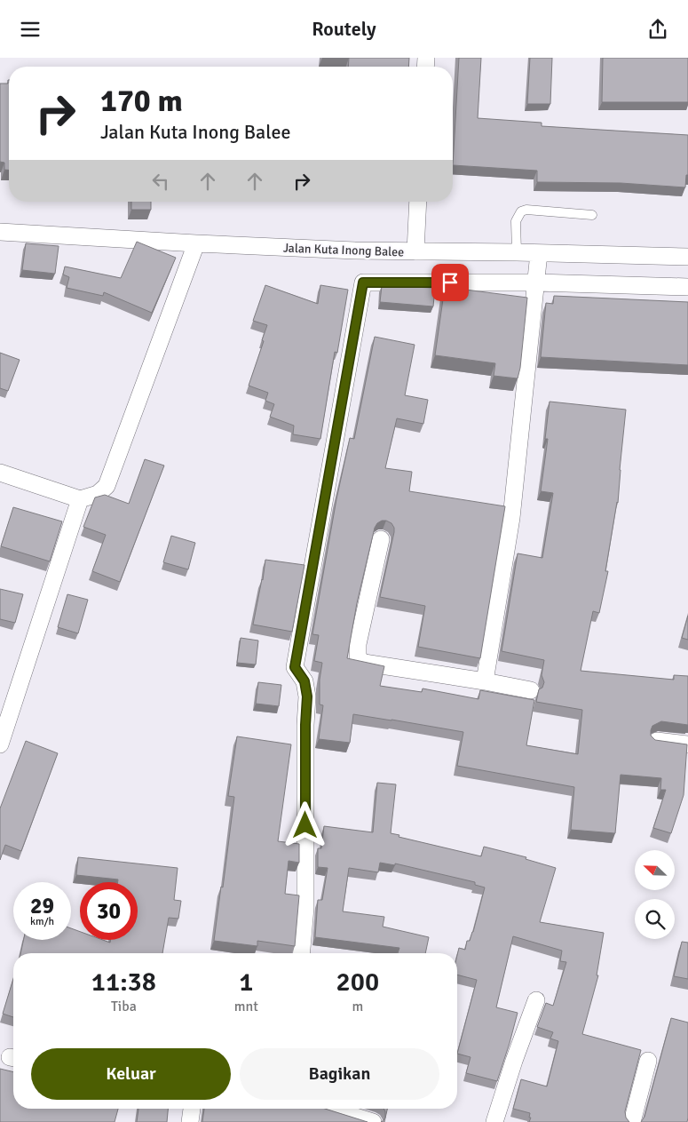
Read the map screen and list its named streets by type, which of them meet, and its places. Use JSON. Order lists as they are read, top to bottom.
{
  "streets": {
    "street": ["Jalan Kuta Inong Balee"]
  },
  "north": "top left",
  "page": {
    "header": "Routely",
    "turn": ["170 m", "Jalan Kuta Inong Balee"],
    "speed": "29 km/h",
    "limit": "30",
    "eta": [
      "11:38",
      "Tiba",
      "1",
      "mnt",
      "200",
      "m"
    ],
    "buttons": ["Keluar", "Bagikan"]
  }
}
